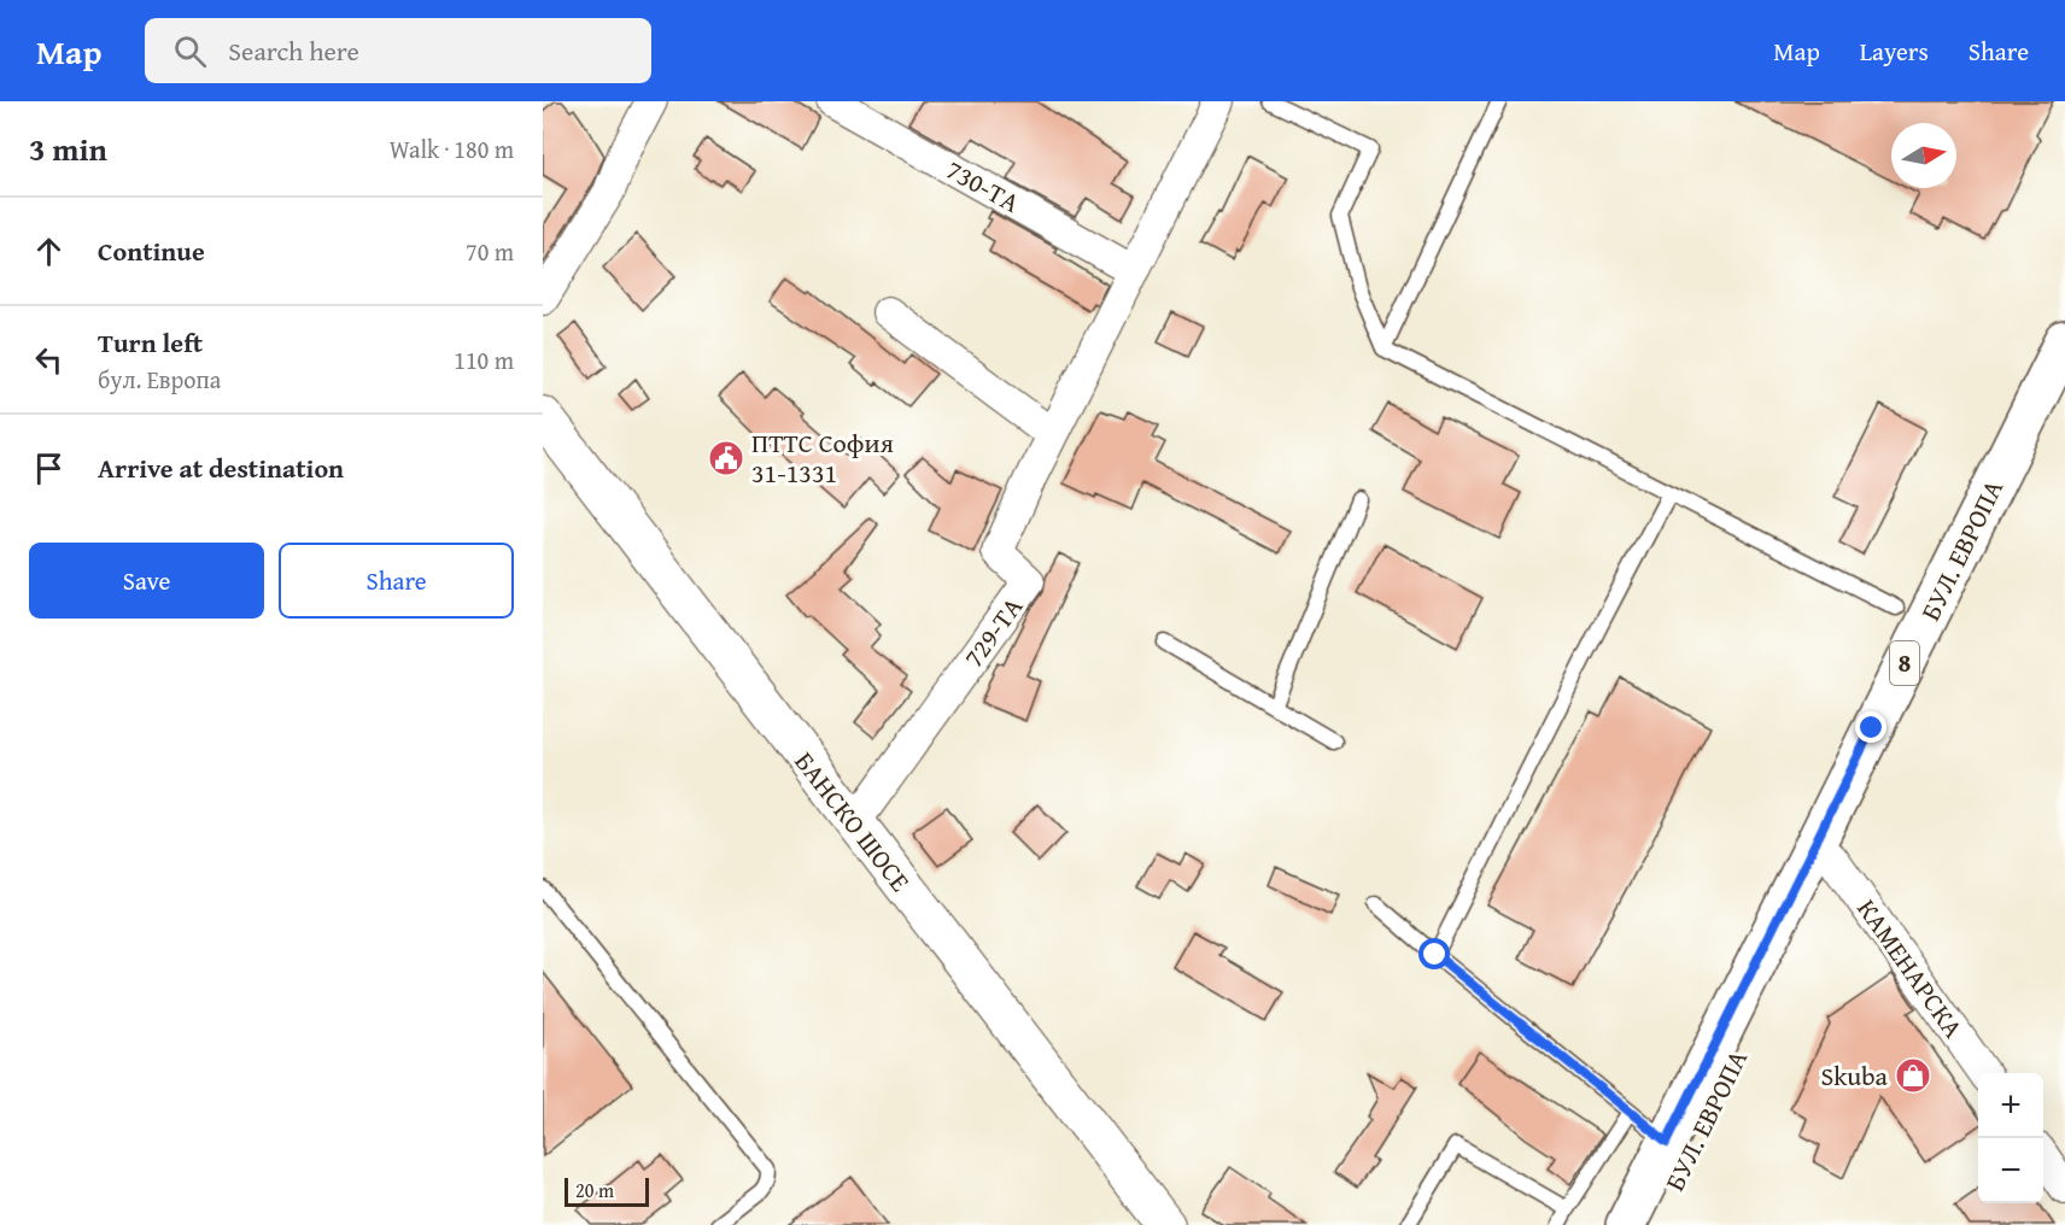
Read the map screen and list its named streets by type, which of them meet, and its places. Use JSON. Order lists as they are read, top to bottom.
{
  "streets": {
    "main road": ["БУЛ. ЕВРОПА", "8"],
    "street": [
      "730-ТА",
      "729-ТА",
      "БАНСКО ШОСЕ",
      "КАМЕНАРСКА"
    ]
  },
  "crossings": [
    ["730-ТА", "729-ТА"],
    ["БУЛ. ЕВРОПА", "КАМЕНАРСКА"],
    ["729-ТА", "БАНСКО ШОСЕ"]
  ],
  "places": {
    "public building": ["ПТТС София 31-1331"],
    "shop": ["Skuba"]
  },
  "scale_bar": "20 m",
  "north": "right",
  "page": {
    "header": "Map",
    "search": "Search here",
    "nav": ["Map", "Layers", "Share"],
    "heading": ["3 min", "Walk · 180 m"],
    "list": [
      ["Continue", "70 m"],
      ["Turn left", "бул. Европа", "110 m"],
      "Arrive at destination"
    ],
    "buttons": ["Save", "Share"],
    "map_buttons": ["+", "−"],
    "scale": "20 m"
  }
}
